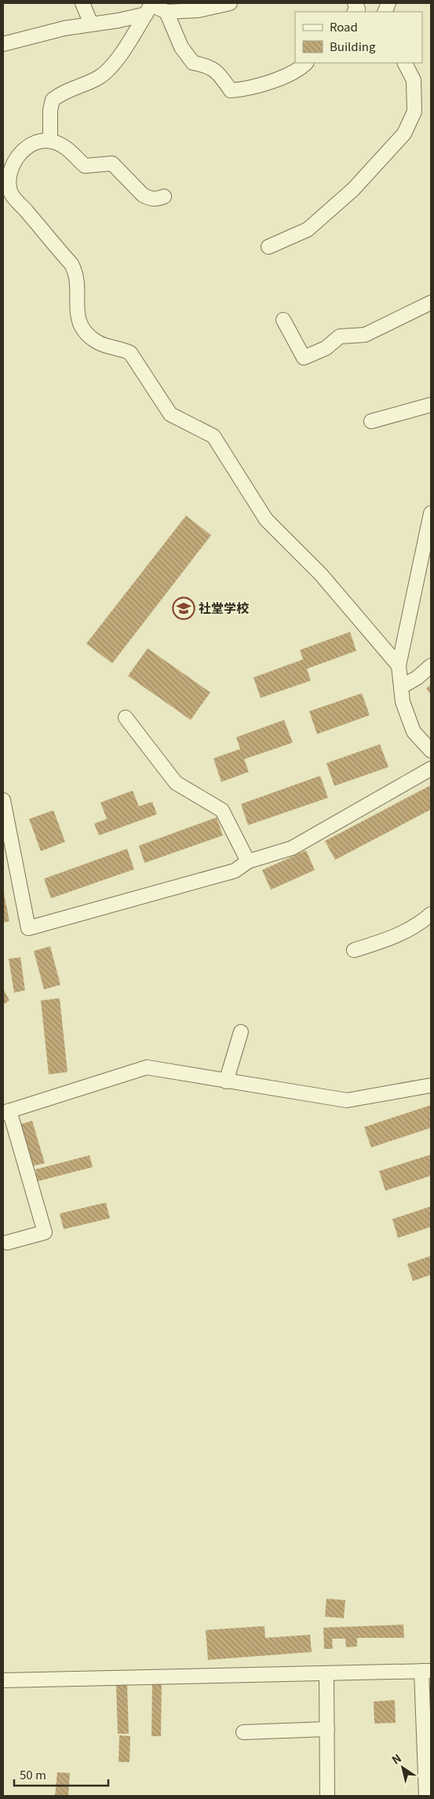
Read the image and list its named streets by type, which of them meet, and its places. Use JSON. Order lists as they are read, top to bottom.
{
  "places": {
    "school or university": ["社堂学校"]
  },
  "legend": ["Road", "Building"],
  "scale_bar": "50 m",
  "north": "top left"
}
